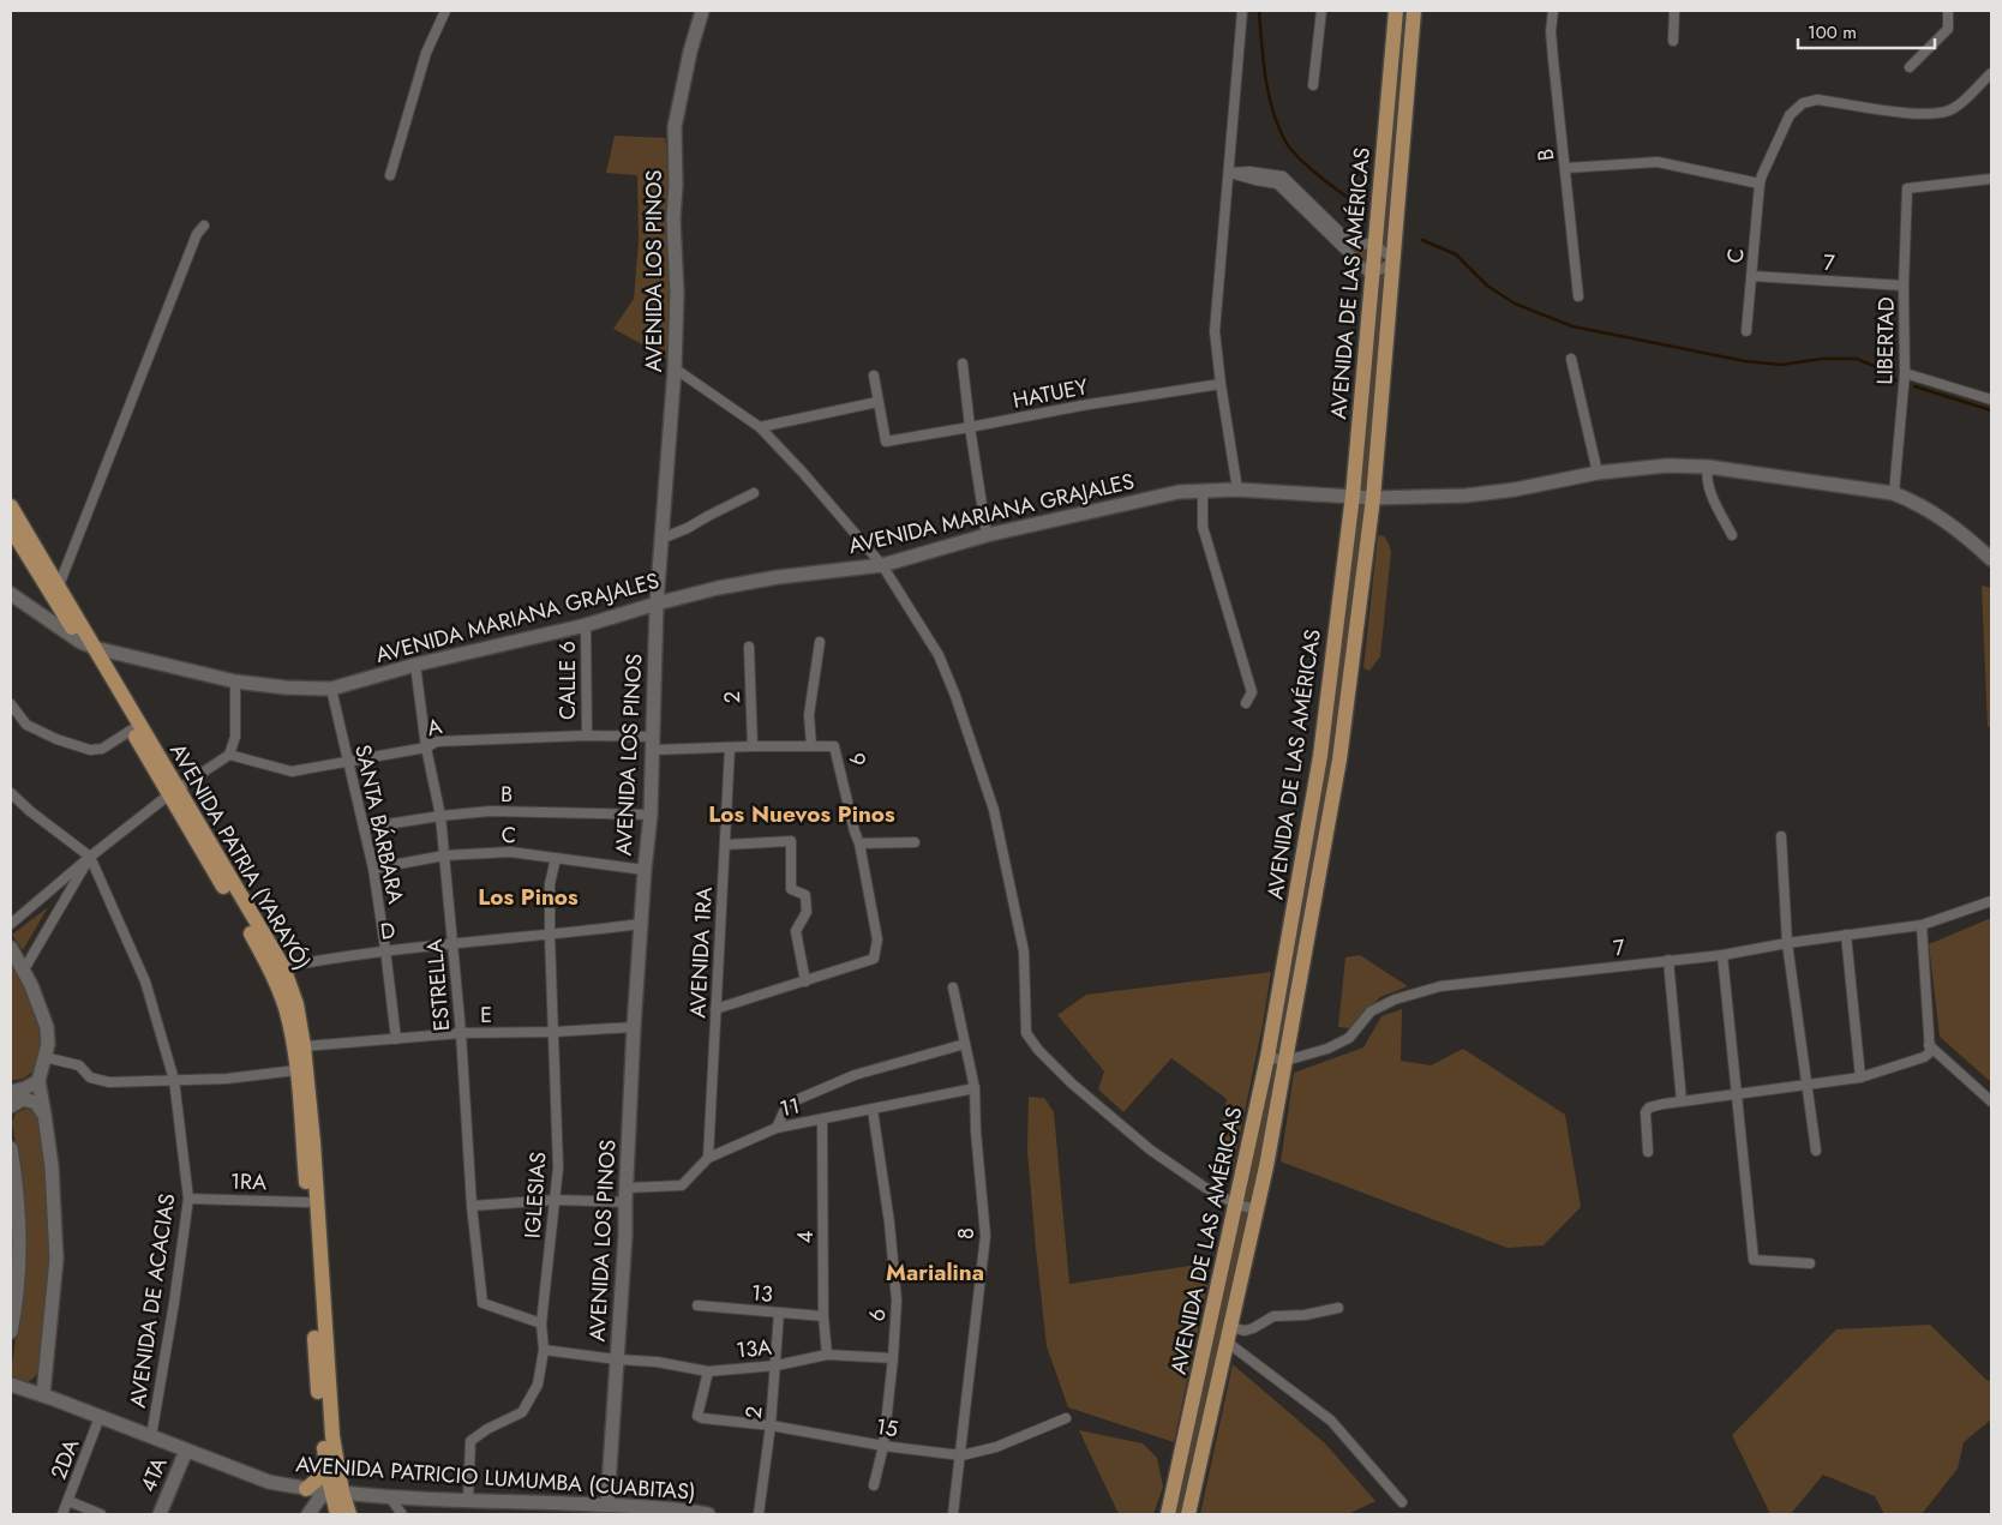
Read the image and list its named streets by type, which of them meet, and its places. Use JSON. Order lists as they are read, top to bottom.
{
  "streets": {
    "main road": ["AVENIDA DE LAS AMÉRICAS", "AVENIDA PATRIA (YARAYÓ)"],
    "street": [
      "B",
      "C",
      "7",
      "AVENIDA LOS PINOS",
      "LIBERTAD",
      "HATUEY",
      "AVENIDA MARIANA GRAJALES",
      "CALLE 6",
      "2",
      "A",
      "9",
      "SANTA BÁRBARA",
      "D",
      "AVENIDA 1RA",
      "ESTRELLA",
      "E",
      "11",
      "1RA",
      "IGLESIAS",
      "8",
      "4",
      "13",
      "AVENIDA DE ACACIAS",
      "6",
      "13A",
      "15",
      "2DA",
      "4TA",
      "AVENIDA PATRICIO LUMUMBA (CUABITAS)"
    ]
  },
  "crossings": [
    ["B", "AVENIDA LOS PINOS"],
    ["B", "SANTA BÁRBARA"],
    ["B", "ESTRELLA"],
    ["C", "7"],
    ["C", "AVENIDA LOS PINOS"],
    ["C", "SANTA BÁRBARA"],
    ["C", "ESTRELLA"],
    ["C", "IGLESIAS"],
    ["7", "AVENIDA DE LAS AMÉRICAS"],
    ["7", "LIBERTAD"],
    ["AVENIDA LOS PINOS", "AVENIDA MARIANA GRAJALES"],
    ["AVENIDA LOS PINOS", "A"],
    ["AVENIDA LOS PINOS", "9"],
    ["AVENIDA LOS PINOS", "D"],
    ["AVENIDA LOS PINOS", "E"],
    ["AVENIDA LOS PINOS", "11"],
    ["AVENIDA LOS PINOS", "13A"],
    ["AVENIDA LOS PINOS", "AVENIDA PATRICIO LUMUMBA (CUABITAS)"],
    ["AVENIDA DE LAS AMÉRICAS", "AVENIDA MARIANA GRAJALES"],
    ["LIBERTAD", "AVENIDA MARIANA GRAJALES"],
    ["AVENIDA MARIANA GRAJALES", "CALLE 6"],
    ["AVENIDA MARIANA GRAJALES", "SANTA BÁRBARA"],
    ["AVENIDA MARIANA GRAJALES", "AVENIDA PATRIA (YARAYÓ)"],
    ["AVENIDA MARIANA GRAJALES", "ESTRELLA"],
    ["CALLE 6", "A"],
    ["2", "9"],
    ["2", "13"],
    ["2", "13A"],
    ["2", "15"],
    ["A", "9"],
    ["A", "SANTA BÁRBARA"],
    ["A", "ESTRELLA"],
    ["9", "AVENIDA 1RA"],
    ["SANTA BÁRBARA", "D"],
    ["SANTA BÁRBARA", "E"],
    ["AVENIDA PATRIA (YARAYÓ)", "D"],
    ["AVENIDA PATRIA (YARAYÓ)", "E"],
    ["AVENIDA PATRIA (YARAYÓ)", "1RA"],
    ["AVENIDA PATRIA (YARAYÓ)", "AVENIDA PATRICIO LUMUMBA (CUABITAS)"],
    ["D", "ESTRELLA"],
    ["D", "IGLESIAS"],
    ["AVENIDA 1RA", "11"],
    ["ESTRELLA", "E"],
    ["ESTRELLA", "11"],
    ["ESTRELLA", "IGLESIAS"],
    ["E", "IGLESIAS"],
    ["11", "IGLESIAS"],
    ["11", "8"],
    ["11", "4"],
    ["11", "6"],
    ["1RA", "AVENIDA DE ACACIAS"],
    ["IGLESIAS", "AVENIDA PATRICIO LUMUMBA (CUABITAS)"],
    ["8", "15"],
    ["4", "13"],
    ["4", "13A"],
    ["AVENIDA DE ACACIAS", "AVENIDA PATRICIO LUMUMBA (CUABITAS)"],
    ["6", "13A"],
    ["6", "15"],
    ["13A", "15"],
    ["2DA", "AVENIDA PATRICIO LUMUMBA (CUABITAS)"],
    ["4TA", "AVENIDA PATRICIO LUMUMBA (CUABITAS)"]
  ],
  "districts": ["Los Nuevos Pinos", "Los Pinos", "Marialina"],
  "scale_bar": "100 m"
}
